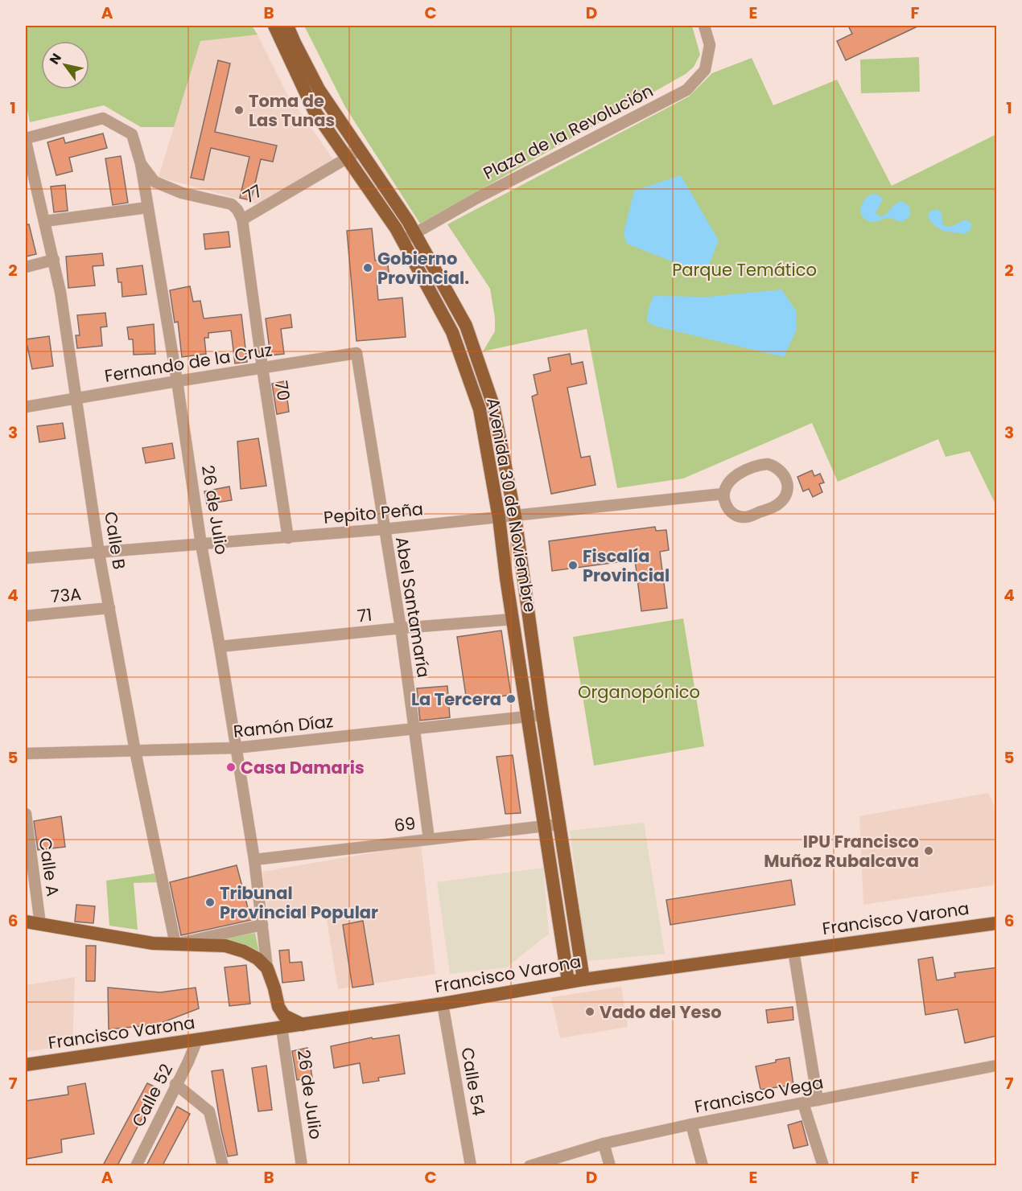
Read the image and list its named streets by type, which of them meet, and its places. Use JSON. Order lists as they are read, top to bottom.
{
  "streets": {
    "main road": ["Avenida 30 de Noviembre", "Francisco Varona"],
    "street": [
      "Plaza de la Revolución",
      "77",
      "Fernando de la Cruz",
      "70",
      "26 de Julio",
      "Pepito Peña",
      "Calle B",
      "73A",
      "Abel Santamaría",
      "71",
      "Ramón Díaz",
      "69",
      "Calle A",
      "Calle 54",
      "Francisco Vega",
      "Calle 52"
    ]
  },
  "crossings": [
    ["Plaza de la Revolución", "Avenida 30 de Noviembre"],
    ["77", "70"],
    ["77", "Avenida 30 de Noviembre"],
    ["77", "26 de Julio"],
    ["Fernando de la Cruz", "70"],
    ["Fernando de la Cruz", "26 de Julio"],
    ["Fernando de la Cruz", "Calle B"],
    ["Fernando de la Cruz", "Abel Santamaría"],
    ["70", "Pepito Peña"],
    ["Avenida 30 de Noviembre", "Pepito Peña"],
    ["Avenida 30 de Noviembre", "71"],
    ["Avenida 30 de Noviembre", "Ramón Díaz"],
    ["Avenida 30 de Noviembre", "69"],
    ["Avenida 30 de Noviembre", "Francisco Varona"],
    ["26 de Julio", "Pepito Peña"],
    ["26 de Julio", "Calle B"],
    ["26 de Julio", "71"],
    ["26 de Julio", "Ramón Díaz"],
    ["26 de Julio", "69"],
    ["26 de Julio", "Francisco Varona"],
    ["Pepito Peña", "Calle B"],
    ["Pepito Peña", "Abel Santamaría"],
    ["Calle B", "73A"],
    ["Calle B", "Ramón Díaz"],
    ["Abel Santamaría", "71"],
    ["Abel Santamaría", "Ramón Díaz"],
    ["Abel Santamaría", "69"],
    ["Francisco Varona", "Calle 54"],
    ["Francisco Varona", "Calle 52"]
  ],
  "parks": ["Parque Temático", "Organopónico"],
  "places": [
    "Toma de Las Tunas",
    "Gobierno Provincial.",
    "Fiscalía Provincial",
    "La Tercera",
    "Casa Damaris",
    "IPU Francisco Muñoz Rubalcava",
    "Tribunal Provincial Popular",
    "Vado del Yeso"
  ],
  "north": "top left",
  "grid": {
    "columns": [
      "A",
      "B",
      "C",
      "D",
      "E",
      "F"
    ],
    "rows": [
      "1",
      "2",
      "3",
      "4",
      "5",
      "6",
      "7"
    ]
  }
}
